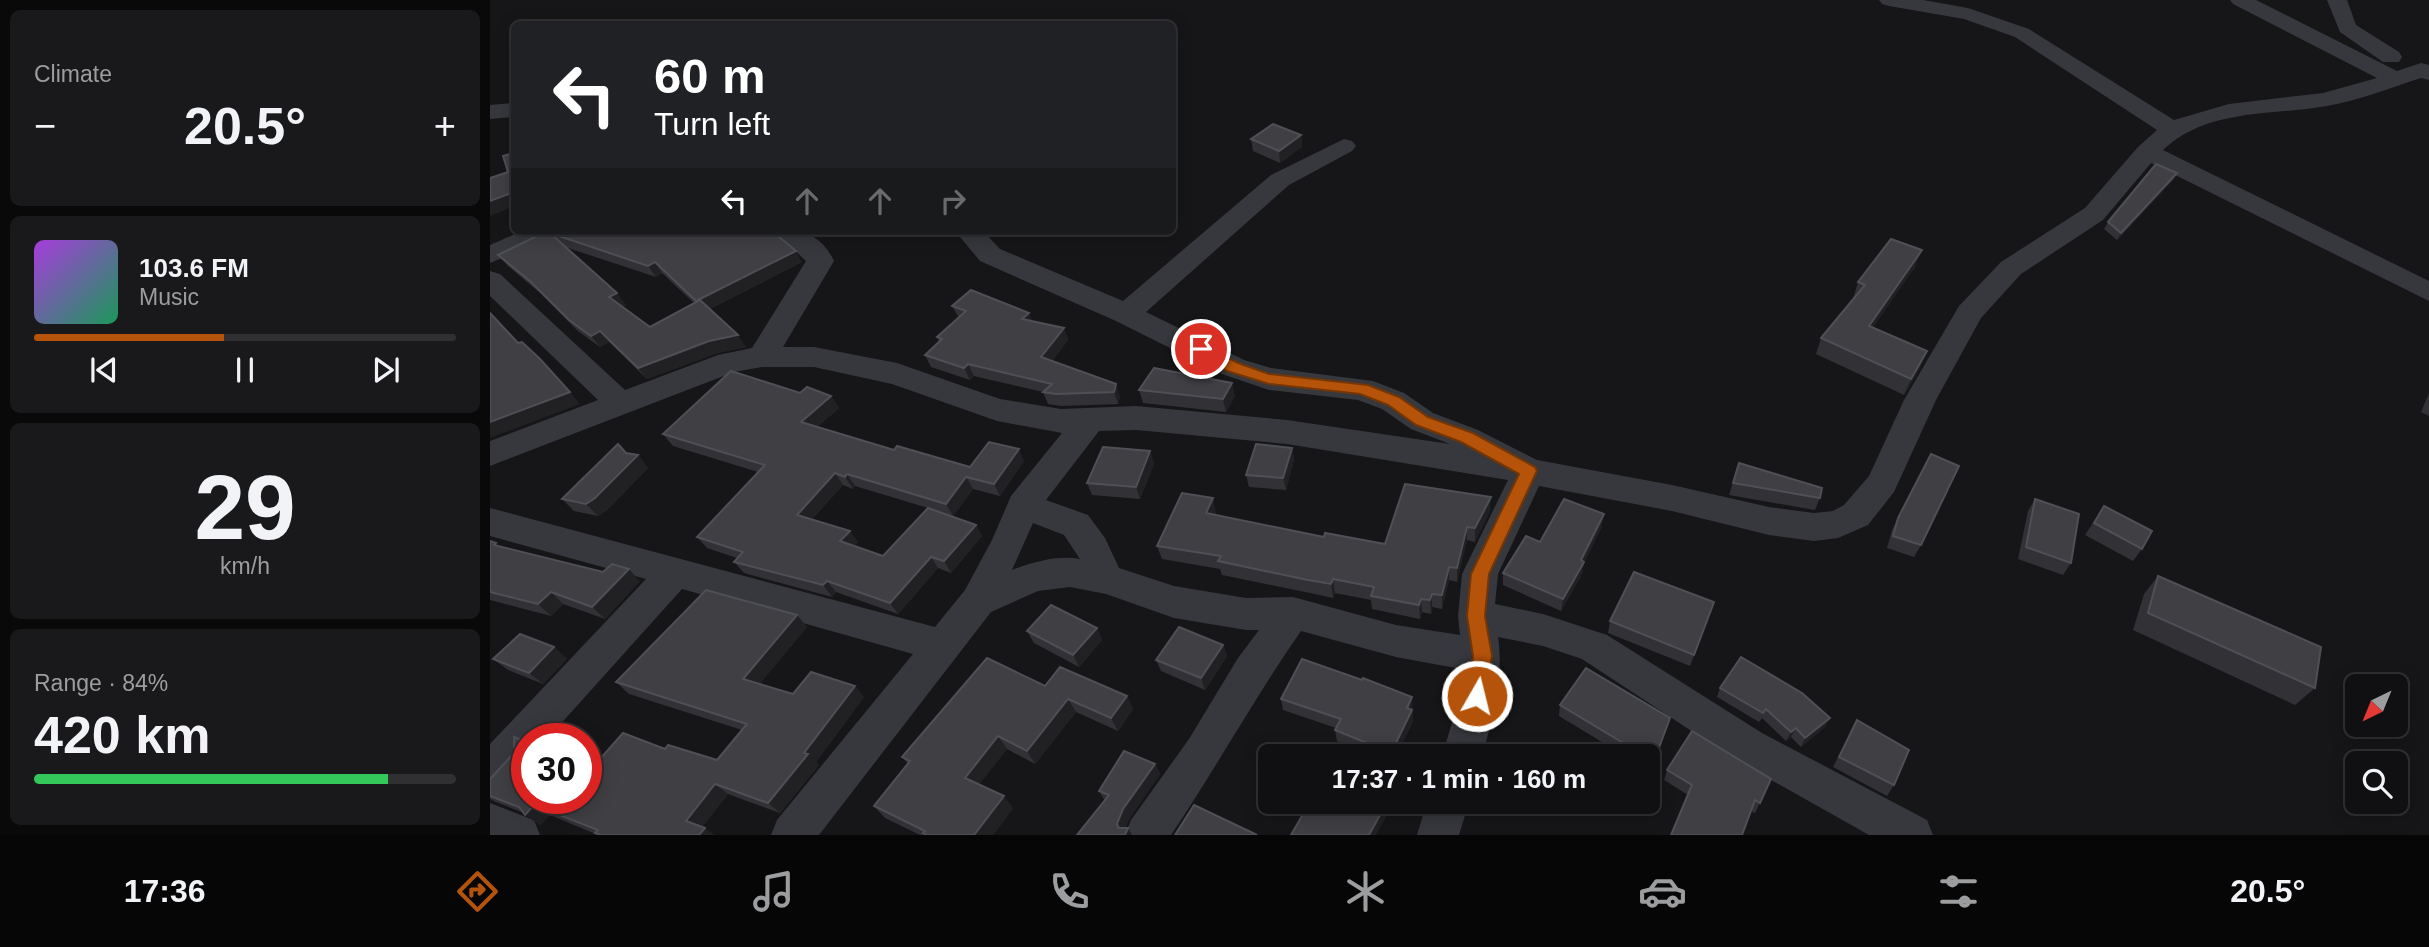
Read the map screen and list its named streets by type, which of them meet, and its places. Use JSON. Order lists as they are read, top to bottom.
{
  "north": "bottom left",
  "page": {
    "tile": [
      "Climate",
      ["29", "km/h"],
      ["Range · 84%", "420 km"]
    ],
    "turn": ["60 m", "Turn left"],
    "heat": ["−", "20.5°", "+"],
    "song": ["103.6 FM", "Music"],
    "limit": "30",
    "trip": "17:37 · 1 min · 160 m",
    "tabs": ["17:36", "20.5°"]
  }
}
